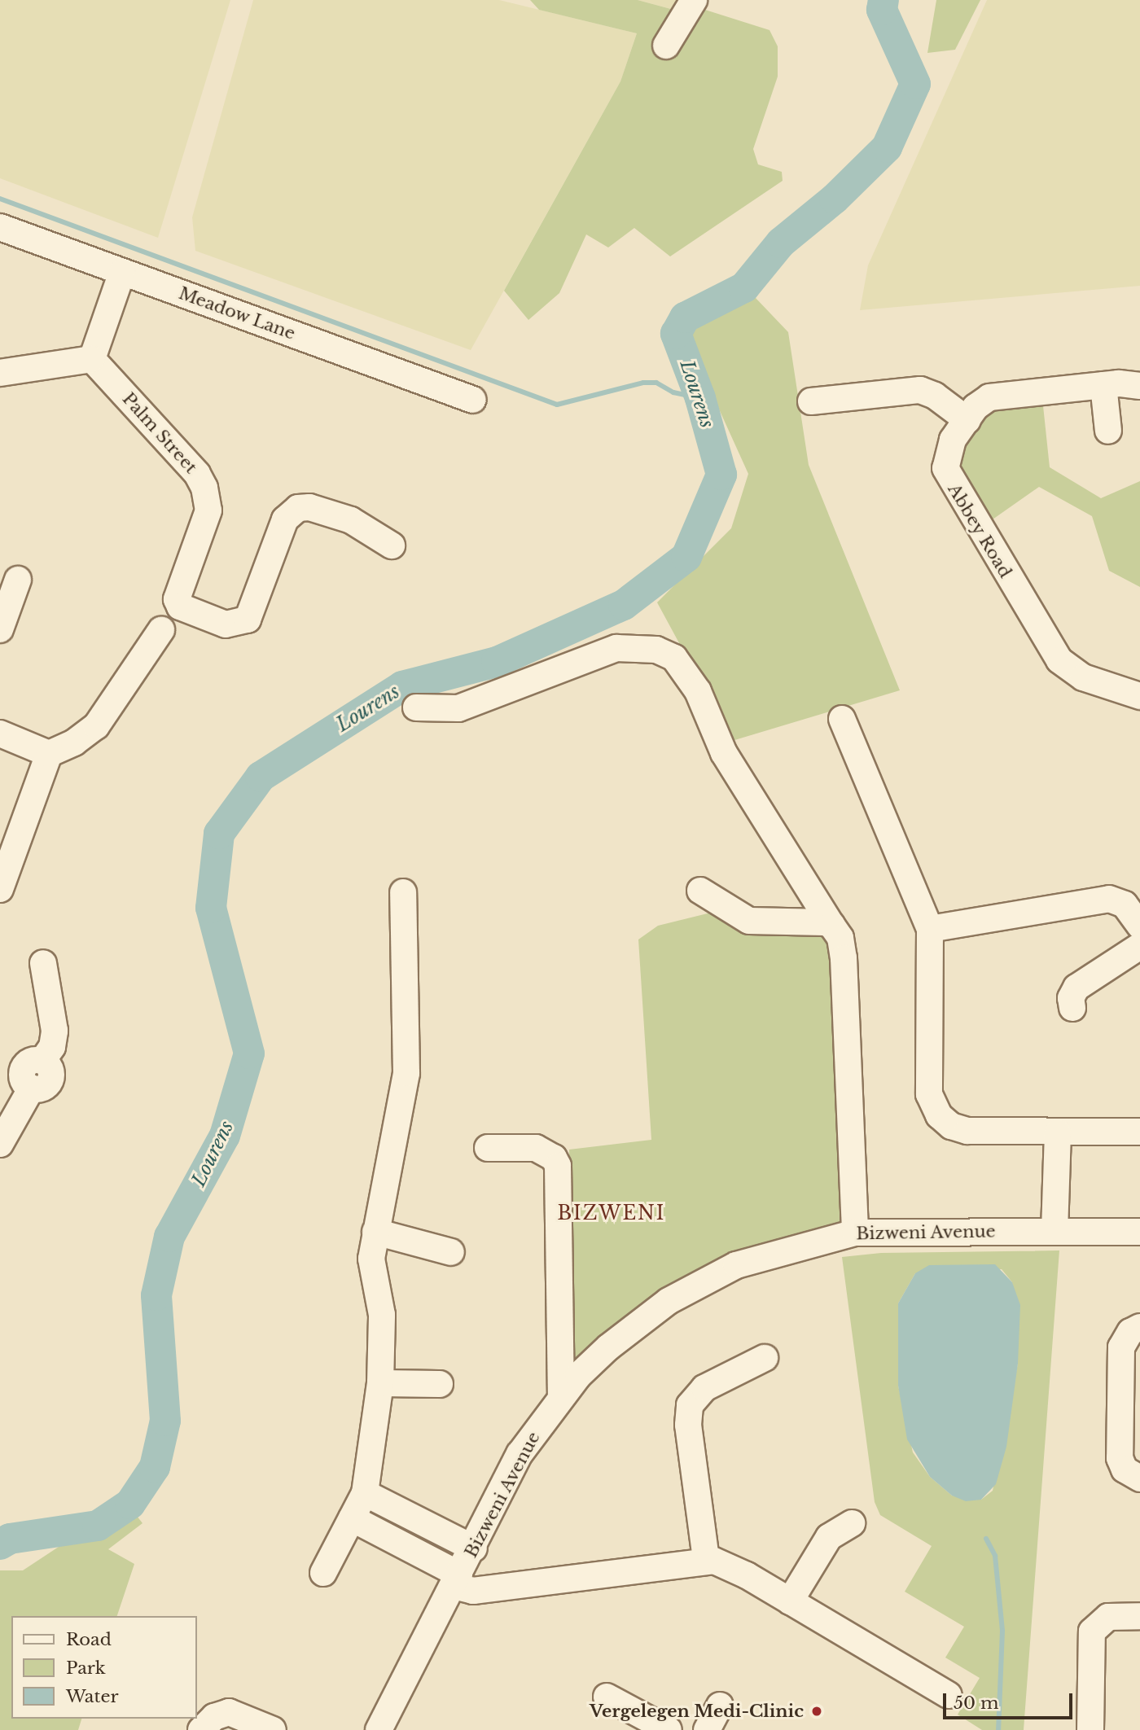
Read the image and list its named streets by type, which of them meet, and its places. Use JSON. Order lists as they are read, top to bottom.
{
  "streets": {
    "street": [
      "Meadow Lane",
      "Palm Street",
      "Abbey Road",
      "Bizweni Avenue"
    ]
  },
  "districts": ["BIZWENI"],
  "water": ["Lourens"],
  "places": ["Vergelegen Medi-Clinic"],
  "legend": ["Road", "Park", "Water"],
  "scale_bar": "50 m"
}
